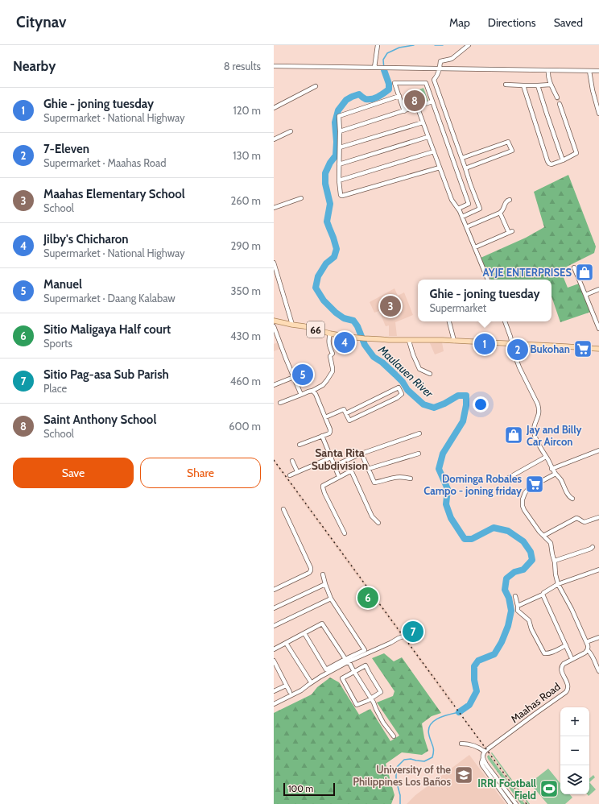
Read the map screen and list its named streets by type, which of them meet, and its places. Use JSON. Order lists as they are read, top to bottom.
{
  "streets": {
    "main road": ["66"],
    "street": ["Maahas Road"]
  },
  "districts": ["Santa Rita Subdivision"],
  "water": ["Maulauen River"],
  "places": {
    "shop": ["AYJE ENTERPRISES", "Jay and Billy Car Aircon"],
    "supermarket": ["Bukohan", "Dominga Robales Campo - joning friday"],
    "school or university": ["University of the Philippines Los Baños"],
    "sports": ["IRRI Football Field"]
  },
  "scale_bar": "100 m",
  "page": {
    "header": "Citynav",
    "nav": ["Map", "Directions", "Saved"],
    "heading": ["Nearby", "8 results"],
    "list": [
      {
        "mark": "1",
        "name": "Ghie - joning tuesday",
        "note": "Supermarket · National Highway",
        "value": "120 m"
      },
      {
        "mark": "2",
        "name": "7-Eleven",
        "note": "Supermarket · Maahas Road",
        "value": "130 m"
      },
      {
        "mark": "3",
        "name": "Maahas Elementary School",
        "note": "School",
        "value": "260 m"
      },
      {
        "mark": "4",
        "name": "Jilby's Chicharon",
        "note": "Supermarket · National Highway",
        "value": "290 m"
      },
      {
        "mark": "5",
        "name": "Manuel",
        "note": "Supermarket · Daang Kalabaw",
        "value": "350 m"
      },
      {
        "mark": "6",
        "name": "Sitio Maligaya Half court",
        "note": "Sports",
        "value": "430 m"
      },
      {
        "mark": "7",
        "name": "Sitio Pag-asa Sub Parish",
        "note": "Place",
        "value": "460 m"
      },
      {
        "mark": "8",
        "name": "Saint Anthony School",
        "note": "School",
        "value": "600 m"
      }
    ],
    "pins": [
      "8",
      "3",
      "4",
      "1",
      "2",
      "5",
      "6",
      "7"
    ],
    "popup": ["Ghie - joning tuesday", "Supermarket"],
    "buttons": ["Save", "Share"],
    "map_buttons": ["+", "−"],
    "scale": "100 m"
  }
}
